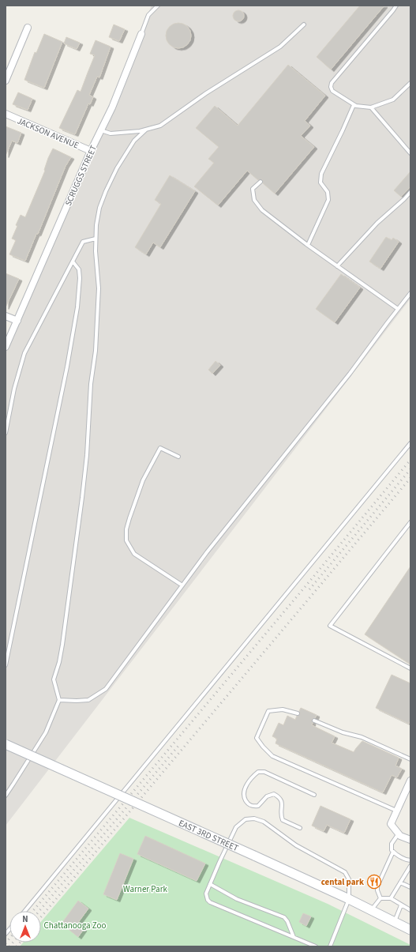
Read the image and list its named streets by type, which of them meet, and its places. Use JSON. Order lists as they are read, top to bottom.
{
  "streets": {
    "main road": ["EAST 3RD STREET"],
    "street": ["JACKSON AVENUE", "SCRUGGS STREET"]
  },
  "crossings": [
    ["JACKSON AVENUE", "SCRUGGS STREET"]
  ],
  "parks": ["Warner Park", "Chattanooga Zoo"],
  "places": {
    "restaurant": ["cental park"]
  },
  "north": "top"
}
